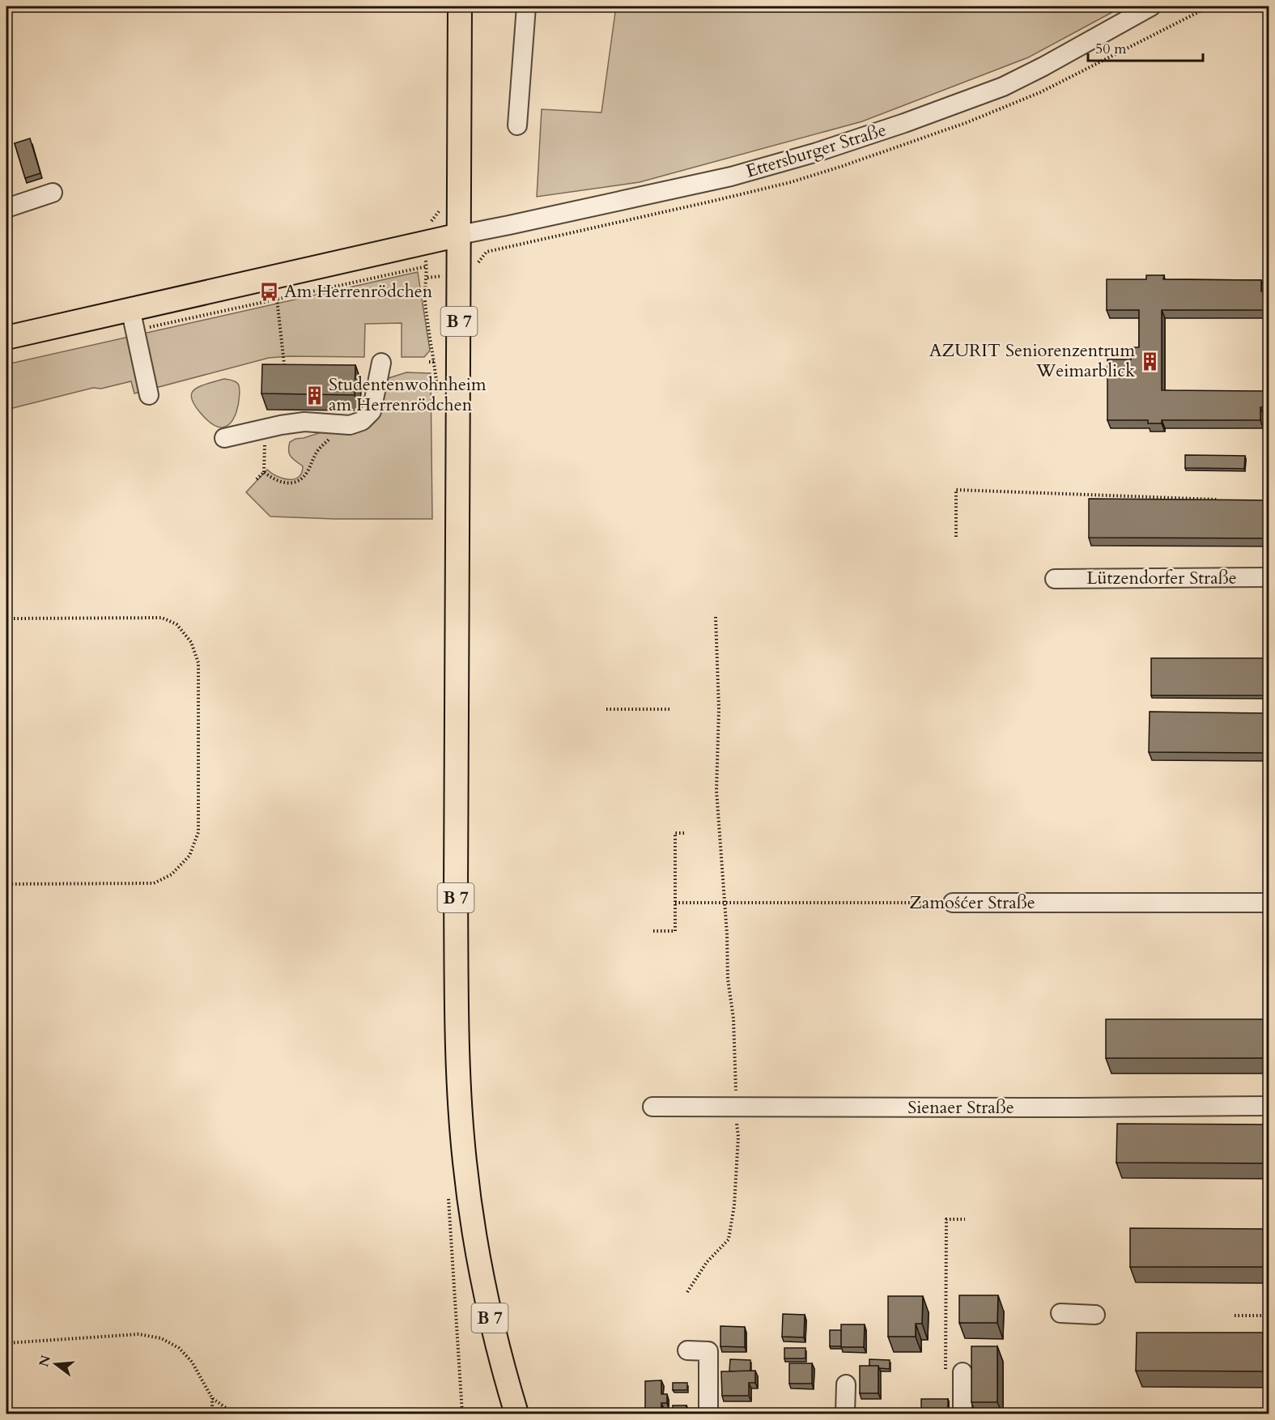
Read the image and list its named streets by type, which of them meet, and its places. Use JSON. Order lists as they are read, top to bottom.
{
  "streets": {
    "main road": ["B 7"],
    "street": [
      "Ettersburger Straße",
      "Lützendorfer Straße",
      "Zamośćer Straße",
      "Sienaer Straße"
    ]
  },
  "crossings": [
    ["Ettersburger Straße", "B 7"]
  ],
  "places": {
    "bus stop": ["Am Herrenrödchen"],
    "building": ["AZURIT Seniorenzentrum Weimarblick", "Studentenwohnheim am Herrenrödchen"]
  },
  "scale_bar": "50 m",
  "north": "left"
}
